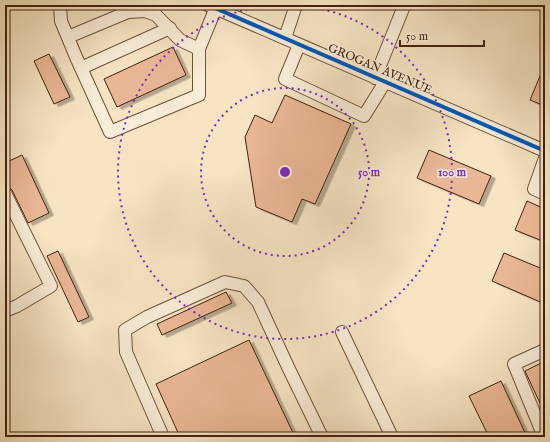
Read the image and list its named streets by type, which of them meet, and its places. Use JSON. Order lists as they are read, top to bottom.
{
  "streets": {
    "street": ["GROGAN AVENUE"]
  },
  "scale_bar": "50 m",
  "rings": ["50 m", "100 m"]
}
